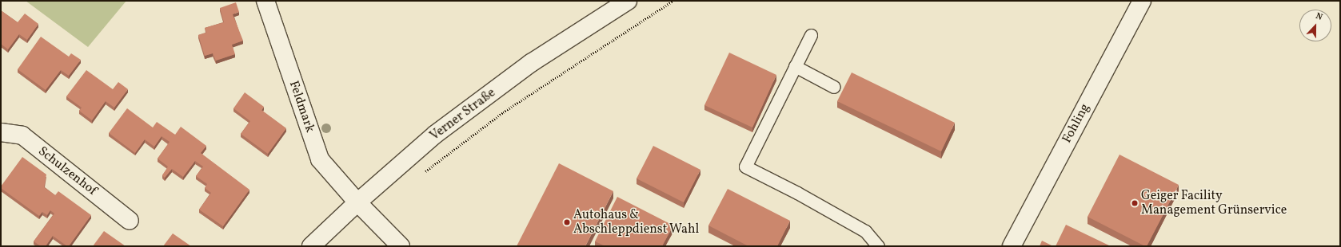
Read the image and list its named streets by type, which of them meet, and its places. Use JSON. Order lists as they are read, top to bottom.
{
  "streets": {
    "street": [
      "Feldmark",
      "Verner Straße",
      "Fohling",
      "Schulzenhof"
    ]
  },
  "crossings": [
    ["Feldmark", "Verner Straße"]
  ],
  "places": ["Geiger Facility Management Grünservice", "Autohaus & Abschleppdienst Wahl"],
  "north": "top"
}
